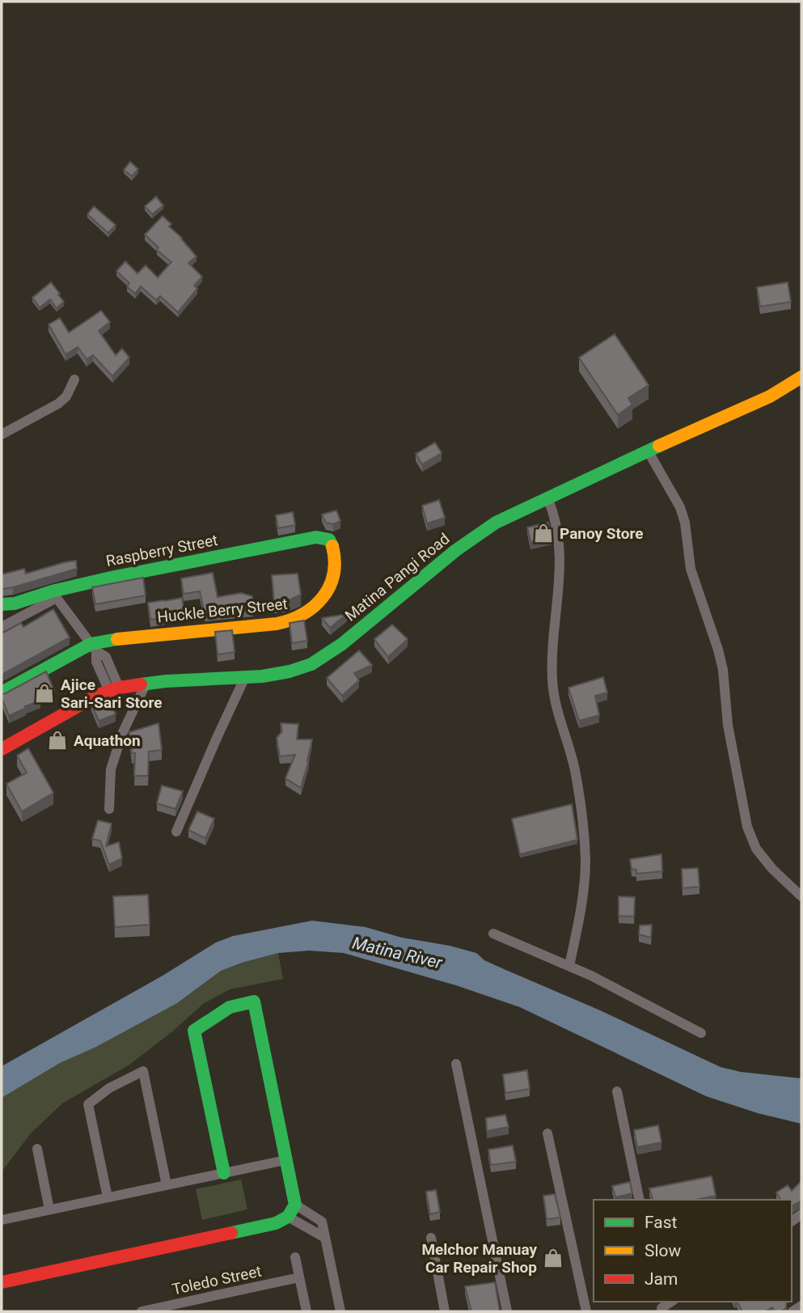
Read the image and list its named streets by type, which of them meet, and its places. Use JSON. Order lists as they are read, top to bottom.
{
  "streets": {
    "street": [
      "Raspberry Street",
      "Matina Pangi Road",
      "Huckle Berry Street",
      "Toledo Street"
    ]
  },
  "crossings": [
    ["Raspberry Street", "Huckle Berry Street"]
  ],
  "water": ["Matina River"],
  "places": {
    "shop": [
      "Panoy Store",
      "Ajice Sari-Sari Store",
      "Aquathon",
      "Melchor Manuay Car Repair Shop"
    ]
  },
  "legend": ["Fast", "Slow", "Jam"]
}
